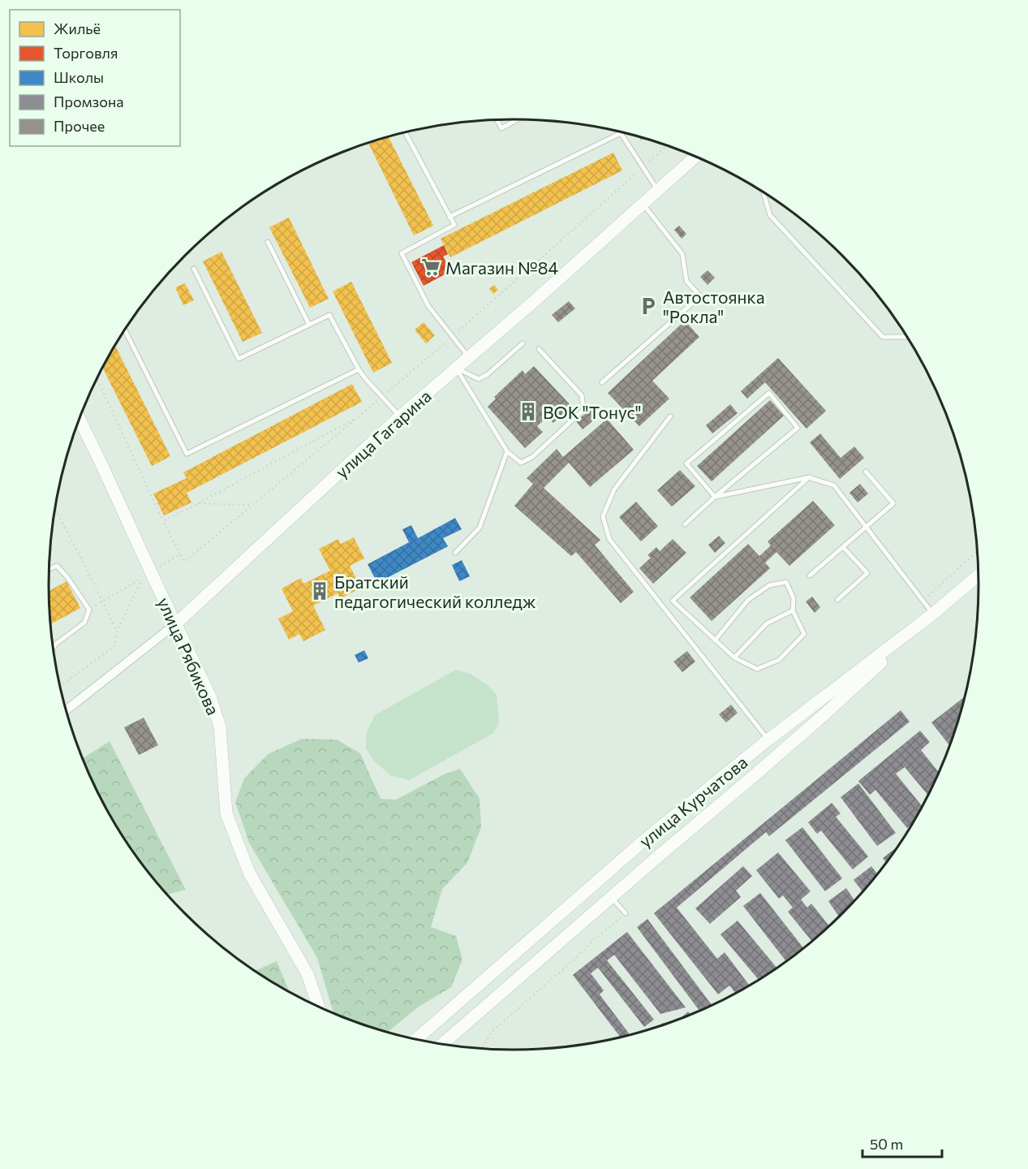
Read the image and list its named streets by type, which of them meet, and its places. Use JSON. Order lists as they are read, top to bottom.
{
  "streets": {
    "main road": ["улица Гагарина", "улица Рябикова", "улица Курчатова"]
  },
  "crossings": [
    ["улица Гагарина", "улица Рябикова"]
  ],
  "places": {
    "supermarket": ["Магазин №84"],
    "parking": ["Автостоянка \"Рокла\""],
    "building": ["ВОК \"Тонус\"", "Братский педагогический колледж"]
  },
  "legend": [
    "Жильё",
    "Торговля",
    "Школы",
    "Промзона",
    "Прочее"
  ],
  "scale_bar": "50 m"
}
